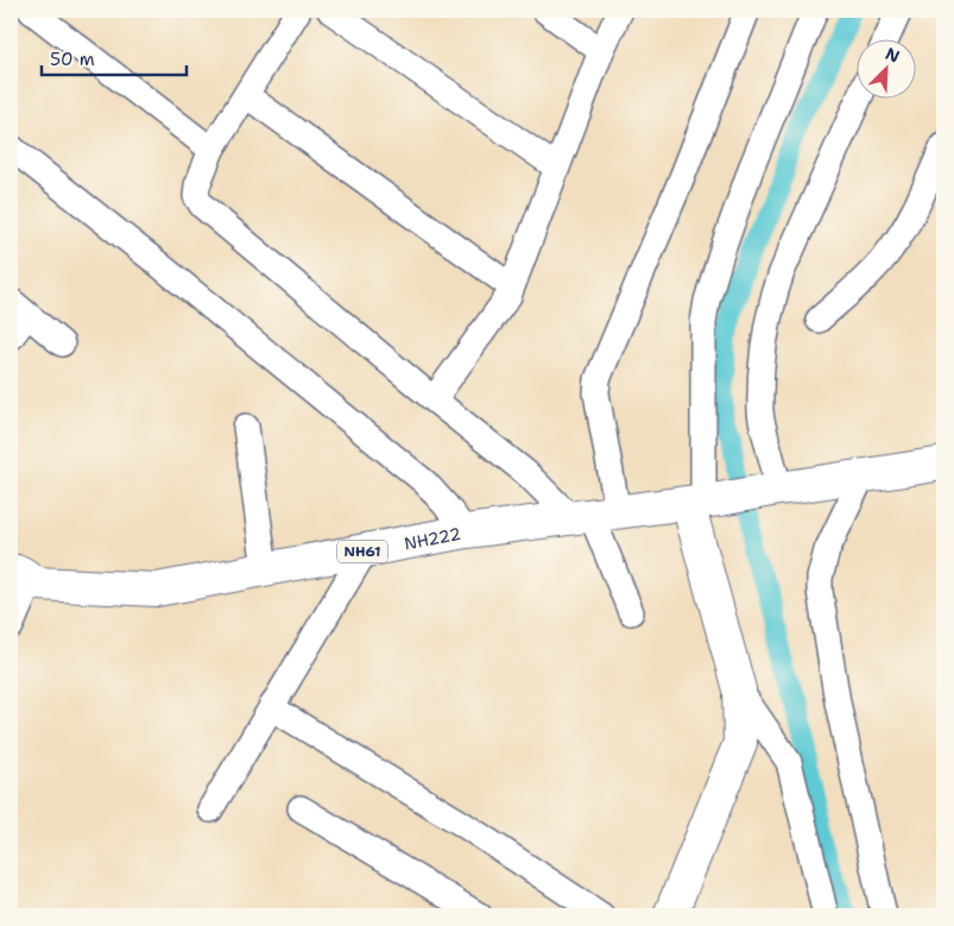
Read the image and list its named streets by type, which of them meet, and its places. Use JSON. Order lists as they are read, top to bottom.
{
  "streets": {
    "main road": ["NH222", "NH61"]
  },
  "scale_bar": "50 m",
  "north": "top right"
}
